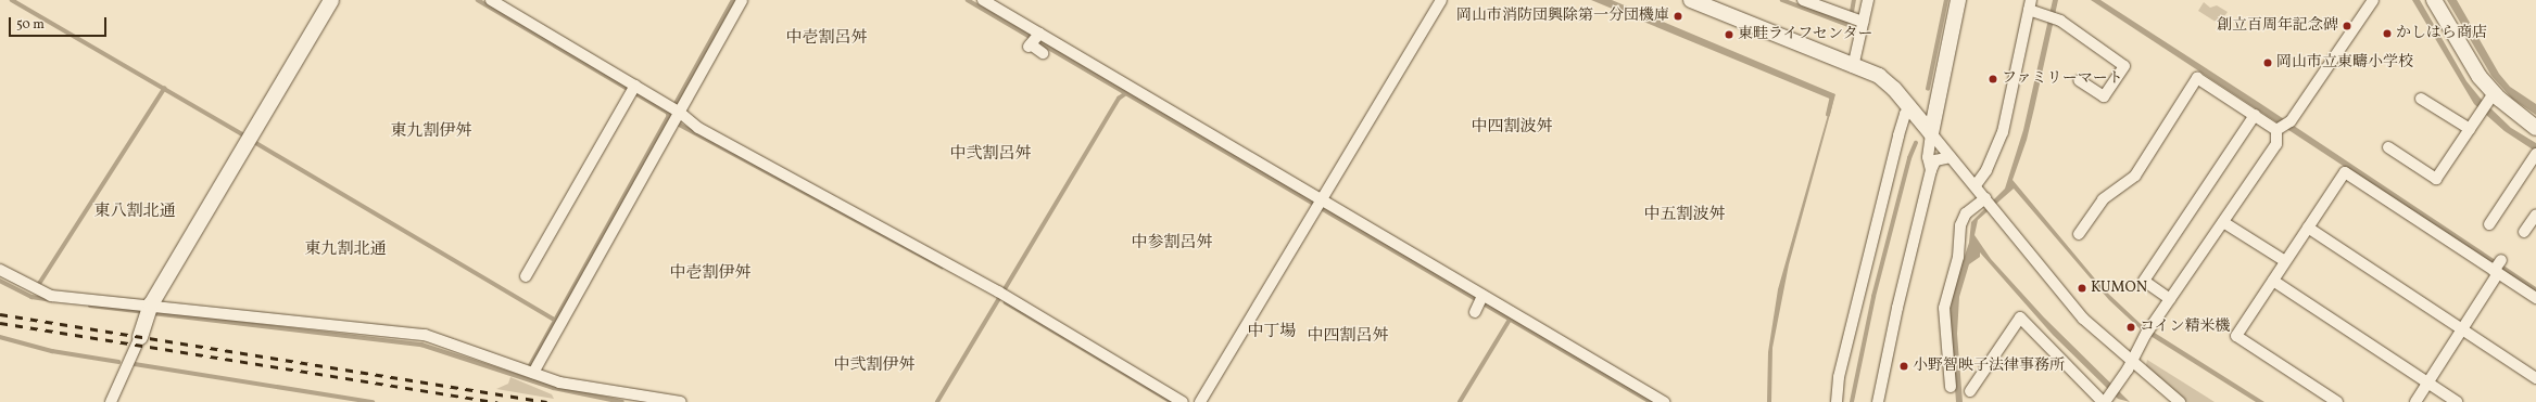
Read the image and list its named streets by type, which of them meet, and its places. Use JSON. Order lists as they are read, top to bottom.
{
  "districts": [
    "中壱割呂舛",
    "中四割波舛",
    "東九割伊舛",
    "中弐割呂舛",
    "東八割北通",
    "中五割波舛",
    "中参割呂舛",
    "東九割北通",
    "中壱割伊舛",
    "中丁場",
    "中四割呂舛",
    "中弐割伊舛"
  ],
  "places": [
    "岡山市消防団興除第一分団機庫",
    "創立百周年記念碑",
    "かしはら商店",
    "東畦ライフセンター",
    "岡山市立東疇小学校",
    "ファミリーマート",
    "KUMON",
    "コイン精米機",
    "小野智映子法律事務所"
  ],
  "scale_bar": "50 m"
}
